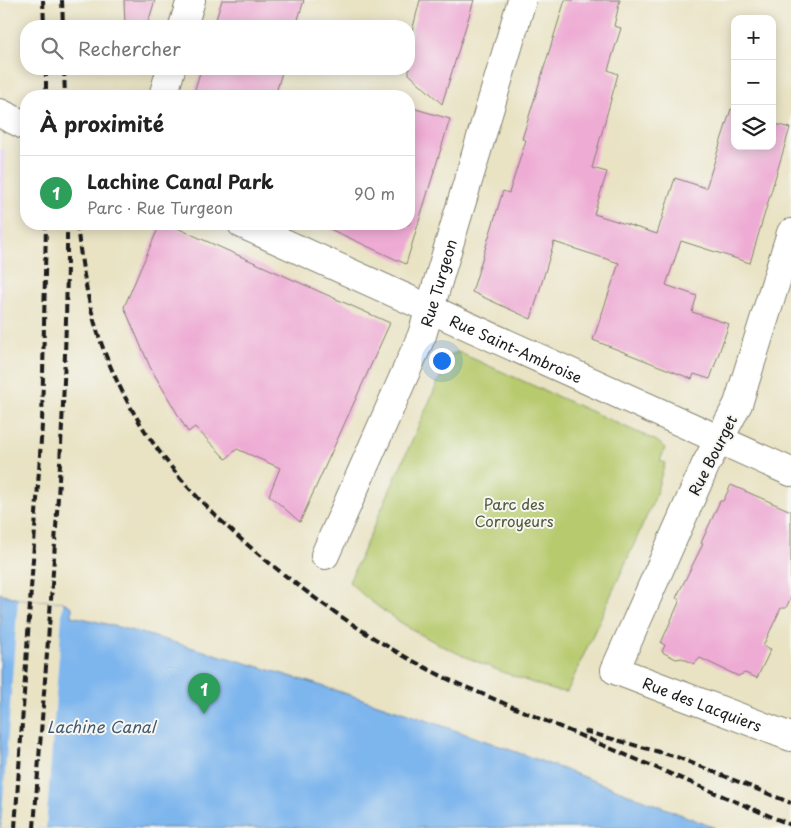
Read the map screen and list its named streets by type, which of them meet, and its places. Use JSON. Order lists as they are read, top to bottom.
{
  "streets": {
    "street": [
      "Rue Turgeon",
      "Rue Saint-Ambroise",
      "Rue Bourget",
      "Rue des Lacquiers"
    ]
  },
  "crossings": [
    ["Rue Turgeon", "Rue Saint-Ambroise"],
    ["Rue Saint-Ambroise", "Rue Bourget"],
    ["Rue Bourget", "Rue des Lacquiers"]
  ],
  "water": ["Lachine Canal"],
  "parks": ["Parc des Corroyeurs"],
  "page": {
    "map_buttons": ["+", "−"],
    "search": "Rechercher",
    "heading": "À proximité",
    "list": [
      {
        "mark": "1",
        "name": "Lachine Canal Park",
        "note": "Parc · Rue Turgeon",
        "value": "90 m"
      }
    ],
    "pins": "1"
  }
}
